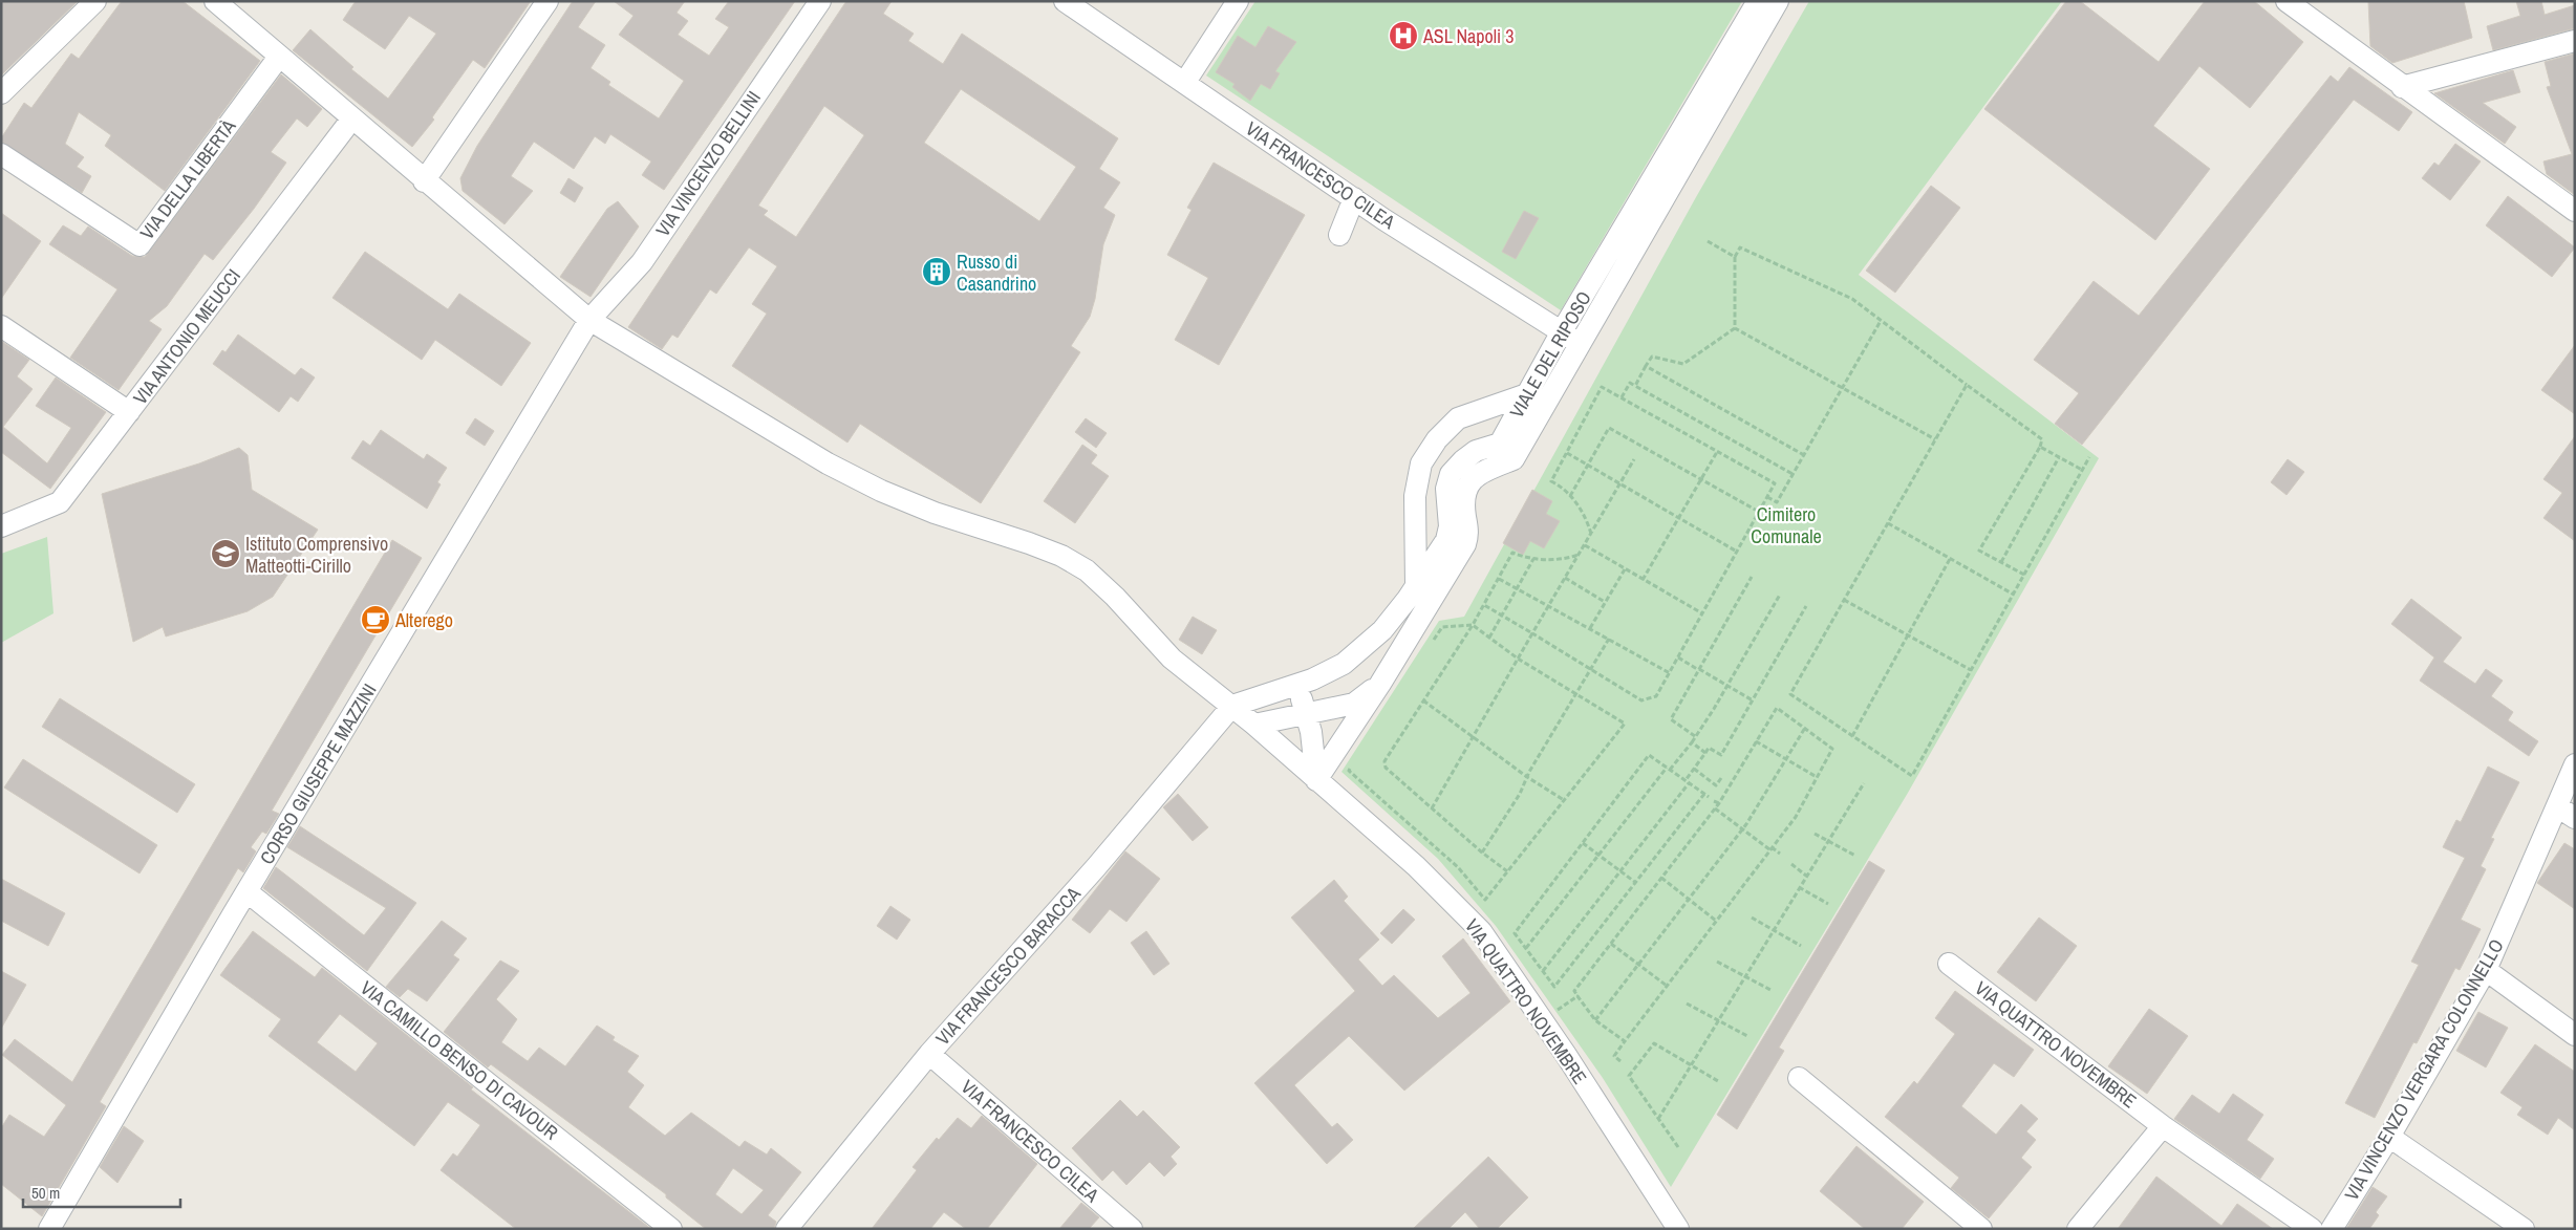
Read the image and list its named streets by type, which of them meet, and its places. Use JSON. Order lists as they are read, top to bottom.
{
  "streets": {
    "street": [
      "VIA VINCENZO BELLINI",
      "VIA FRANCESCO CILEA",
      "VIA DELLA LIBERTÀ",
      "VIA ANTONIO MEUCCI",
      "VIALE DEL RIPOSO",
      "CORSO GIUSEPPE MAZZINI",
      "VIA FRANCESCO BARACCA",
      "VIA QUATTRO NOVEMBRE",
      "VIA CAMILLO BENSO DI CAVOUR",
      "VIA VINCENZO VERGARA COLONNELLO"
    ]
  },
  "crossings": [
    ["VIA VINCENZO BELLINI", "CORSO GIUSEPPE MAZZINI"],
    ["VIA FRANCESCO CILEA", "VIALE DEL RIPOSO"],
    ["VIA FRANCESCO CILEA", "VIA FRANCESCO BARACCA"],
    ["VIALE DEL RIPOSO", "VIA FRANCESCO BARACCA"],
    ["VIALE DEL RIPOSO", "VIA QUATTRO NOVEMBRE"],
    ["CORSO GIUSEPPE MAZZINI", "VIA CAMILLO BENSO DI CAVOUR"]
  ],
  "parks": ["Cimitero Comunale"],
  "places": {
    "hospital": ["ASL Napoli 3"],
    "building": ["Russo di Casandrino"],
    "school or university": ["Istituto Comprensivo Matteotti-Cirillo"],
    "cafe": ["Alterego"]
  },
  "scale_bar": "50 m"
}
